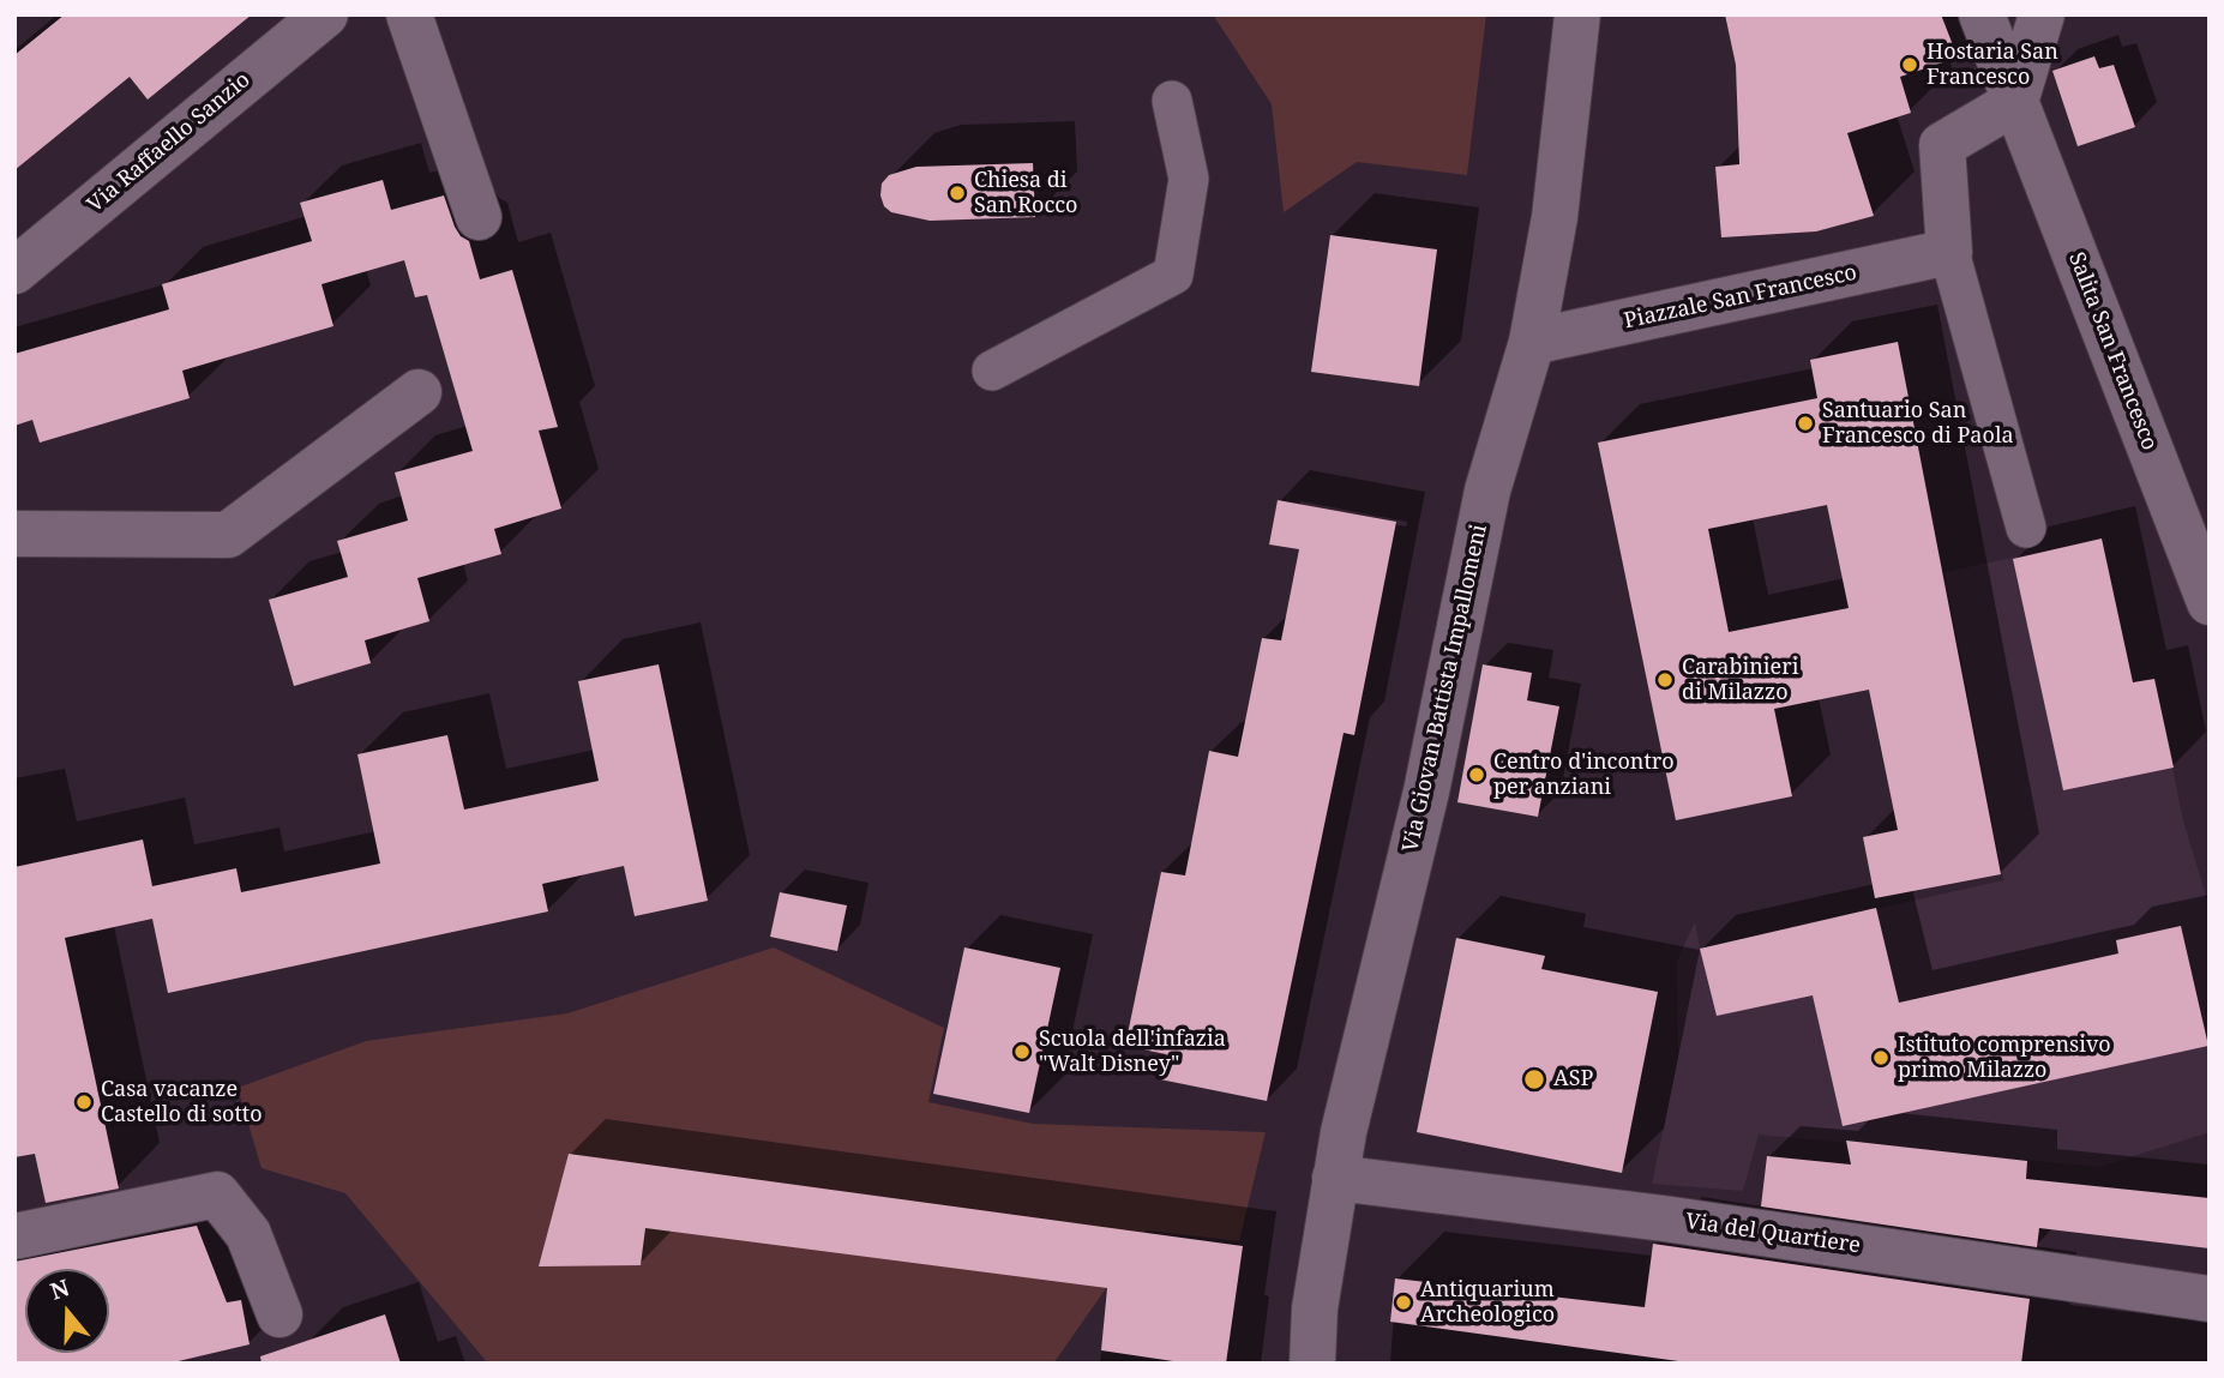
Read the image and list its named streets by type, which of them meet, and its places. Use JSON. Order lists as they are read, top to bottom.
{
  "streets": {
    "street": [
      "Via Raffaello Sanzio",
      "Piazzale San Francesco",
      "Salita San Francesco",
      "Via Giovan Battista Impallomeni",
      "Via del Quartiere"
    ]
  },
  "crossings": [
    ["Piazzale San Francesco", "Via Giovan Battista Impallomeni"],
    ["Via Giovan Battista Impallomeni", "Via del Quartiere"]
  ],
  "places": [
    "Hostaria San Francesco",
    "Chiesa di San Rocco",
    "Santuario San Francesco di Paola",
    "Carabinieri di Milazzo",
    "Centro d'incontro per anziani",
    "Scuola dell'infazia \"Walt Disney\"",
    "Istituto comprensivo primo Milazzo",
    "ASP",
    "Casa vacanze Castello di sotto",
    "Antiquarium Archeologico"
  ],
  "north": "top"
}
